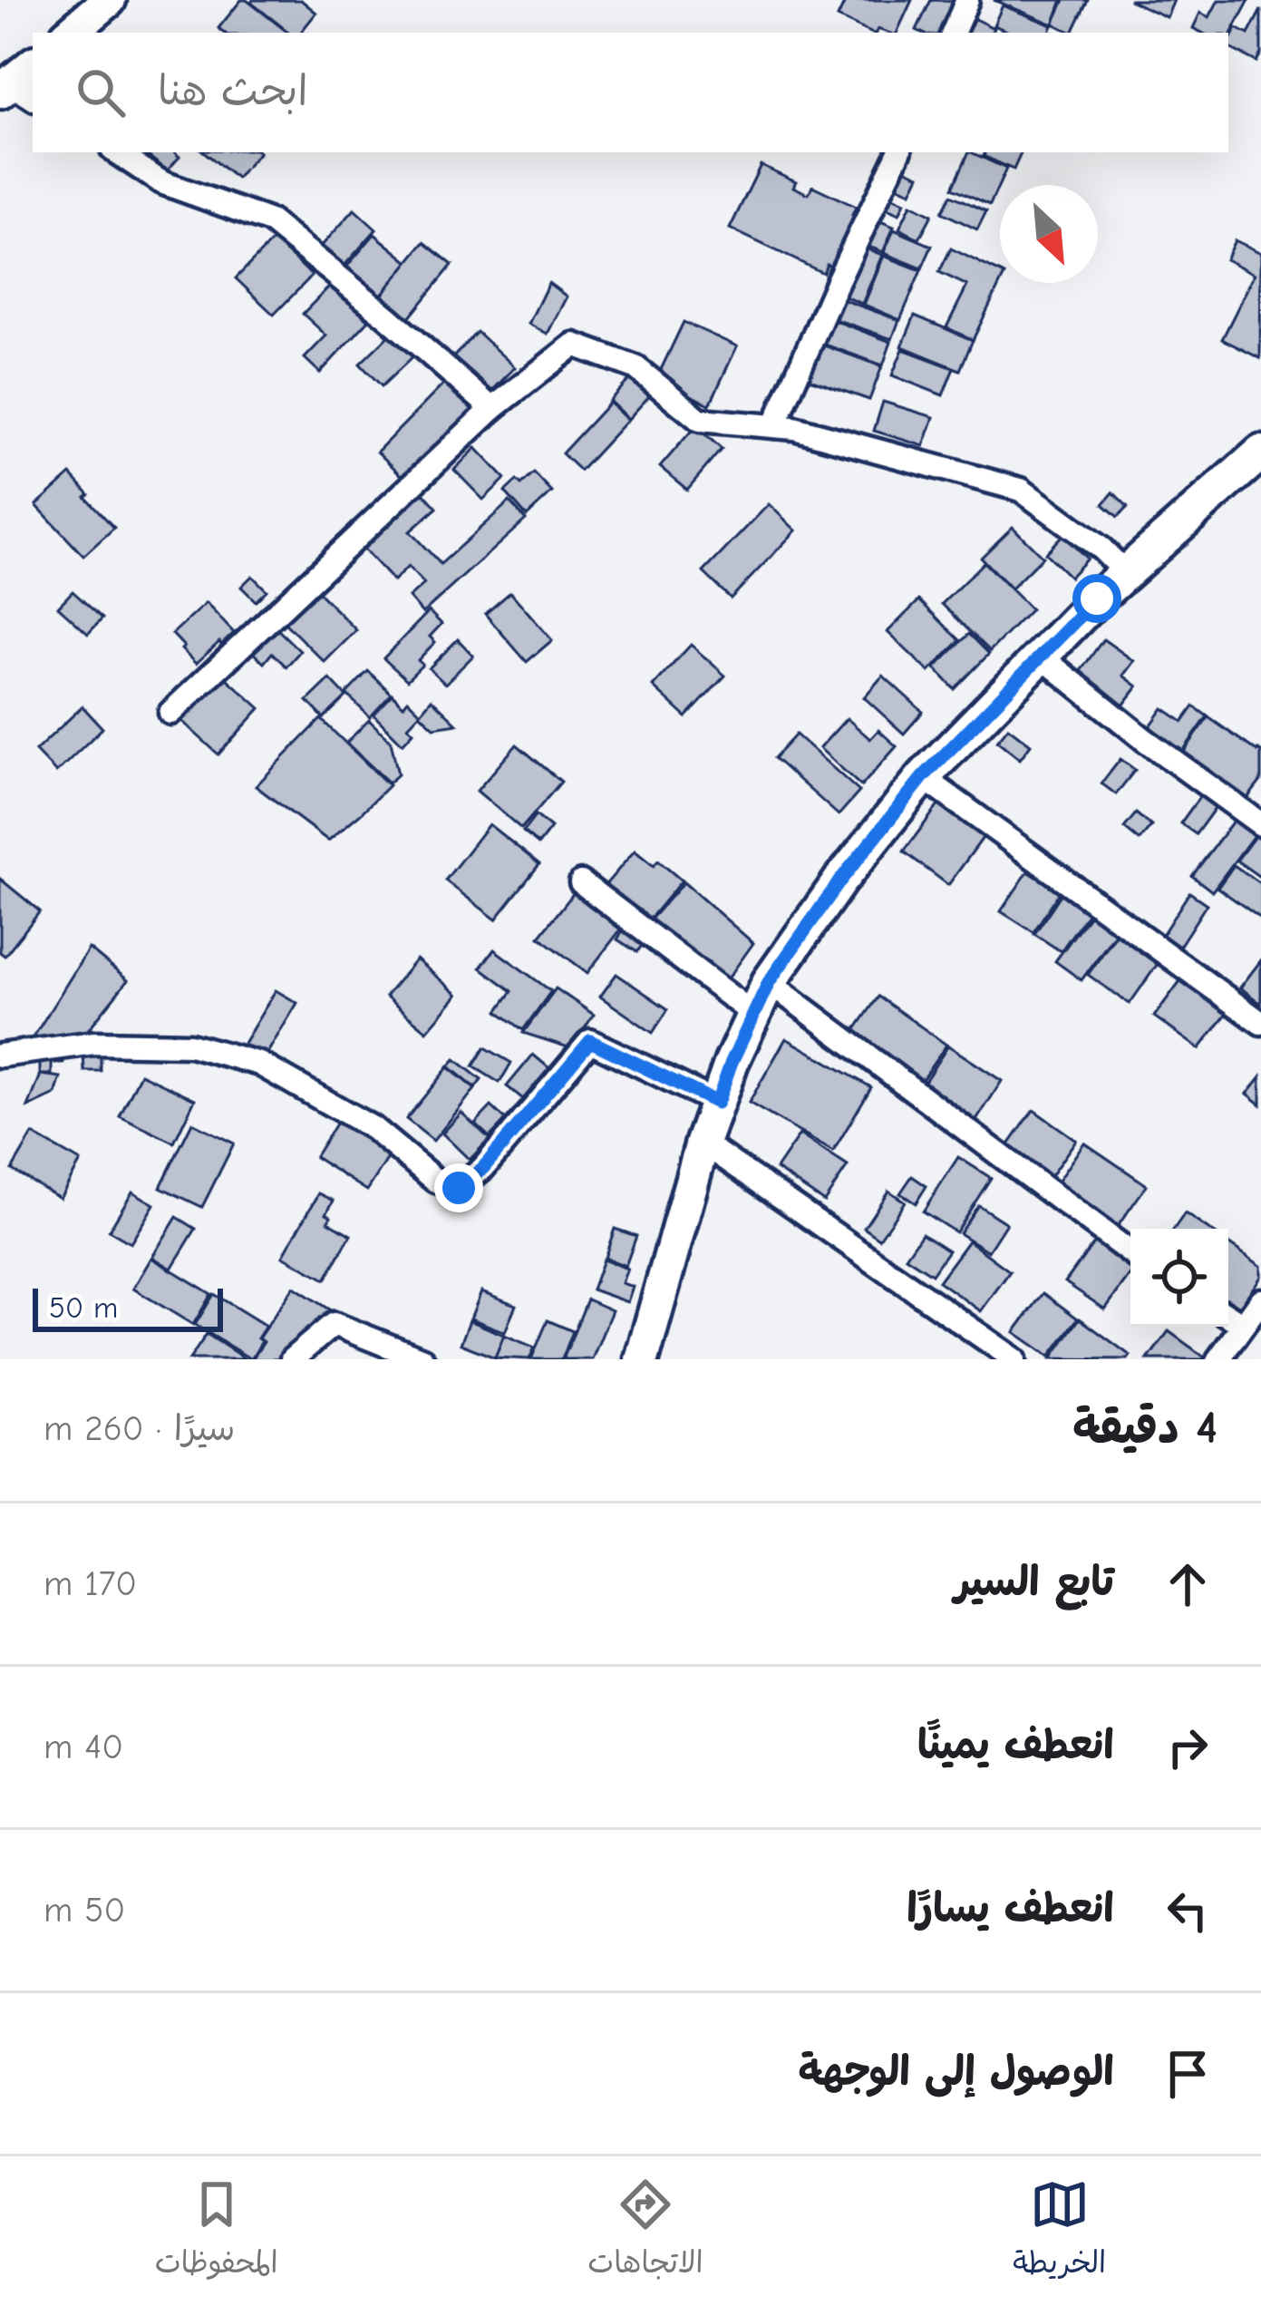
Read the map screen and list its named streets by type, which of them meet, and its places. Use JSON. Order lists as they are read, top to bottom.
{
  "scale_bar": "50 m",
  "north": "bottom right",
  "page": {
    "search": "ابحث هنا",
    "scale": "50 m",
    "heading": ["4 دقيقة", "سيرًا · 260 m"],
    "list": [
      ["تابع السير", "170 m"],
      ["انعطف يمينًا", "40 m"],
      ["انعطف يسارًا", "50 m"],
      "الوصول إلى الوجهة"
    ],
    "nav": ["الخريطة", "الاتجاهات", "المحفوظات"]
  }
}
